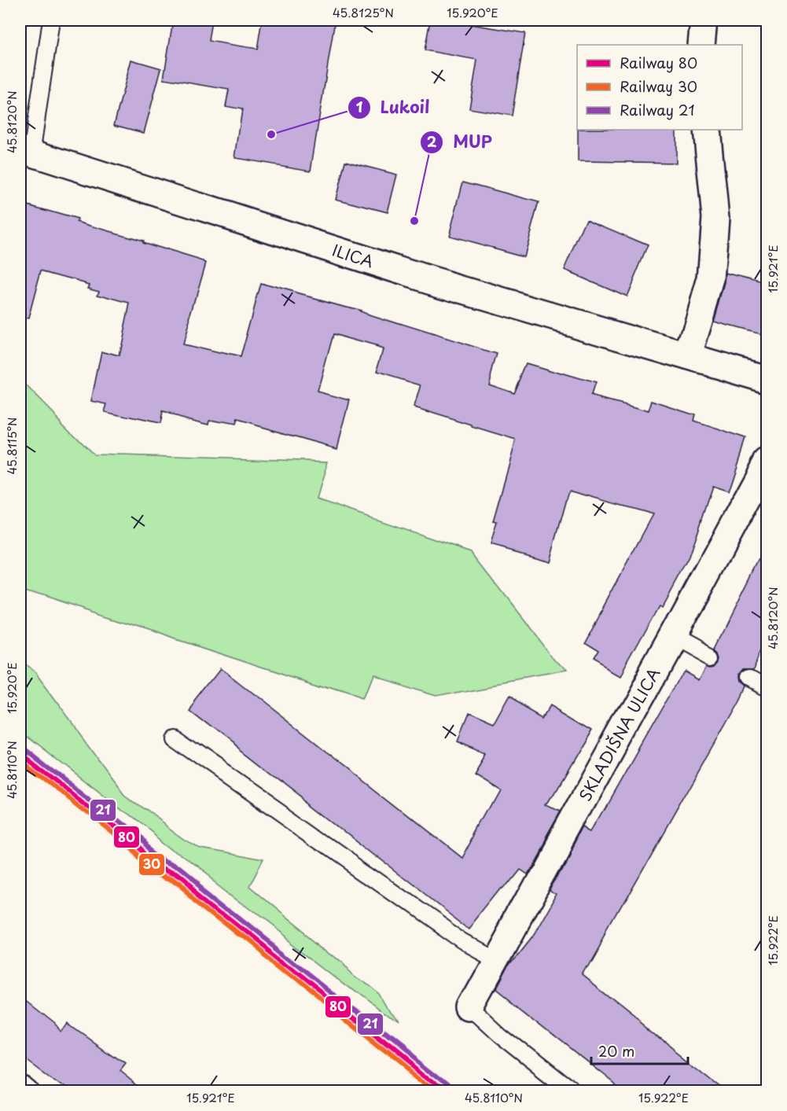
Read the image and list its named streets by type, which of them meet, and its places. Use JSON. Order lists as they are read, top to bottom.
{
  "streets": {
    "street": ["ILICA", "SKLADIŠNA ULICA"]
  },
  "places": ["Lukoil", "MUP"],
  "lines": ["rail line 21", "rail line 80", "rail line 30"],
  "legend": ["Railway 80", "Railway 30", "Railway 21"],
  "scale_bar": "20 m",
  "coordinates": [
    "45.8125°N",
    "15.920°E",
    "45.8120°N",
    "15.921°E",
    "45.8115°N",
    "45.8110°N",
    "15.922°E"
  ]
}
